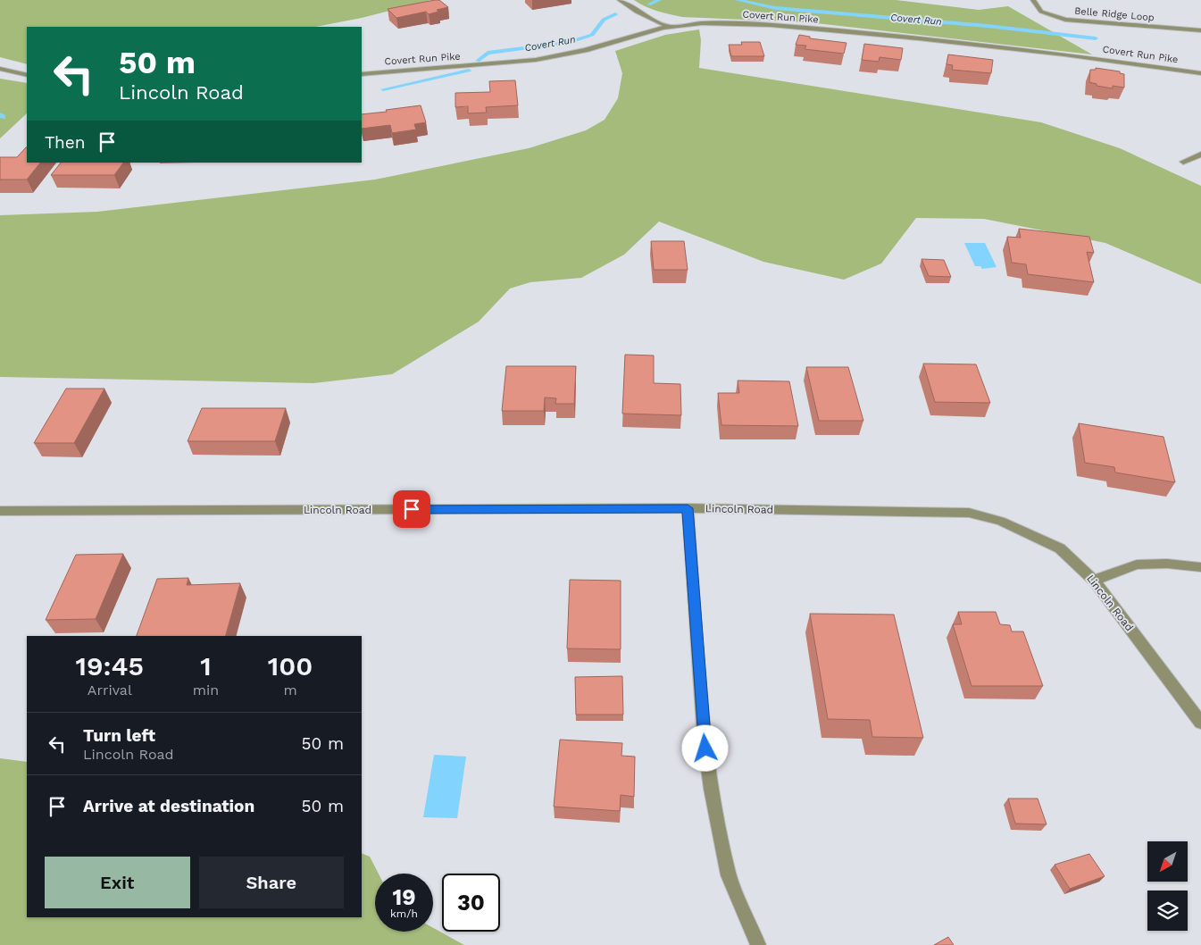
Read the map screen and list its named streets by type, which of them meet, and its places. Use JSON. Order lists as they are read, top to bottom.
{
  "streets": {
    "street": ["Belle Ridge Loop", "Covert Run Pike", "Lincoln Road"]
  },
  "water": ["Covert Run"],
  "north": "bottom left",
  "page": {
    "turn": ["50 m", "Lincoln Road"],
    "then": "Then",
    "eta": [
      "19:45",
      "Arrival",
      "1",
      "min",
      "100",
      "m"
    ],
    "list": [
      {
        "name": "Turn left",
        "note": "Lincoln Road",
        "value": "50 m"
      },
      {
        "name": "Arrive at destination",
        "value": "50 m"
      }
    ],
    "buttons": ["Exit", "Share"],
    "speed": "19 km/h",
    "limit": "30"
  }
}
